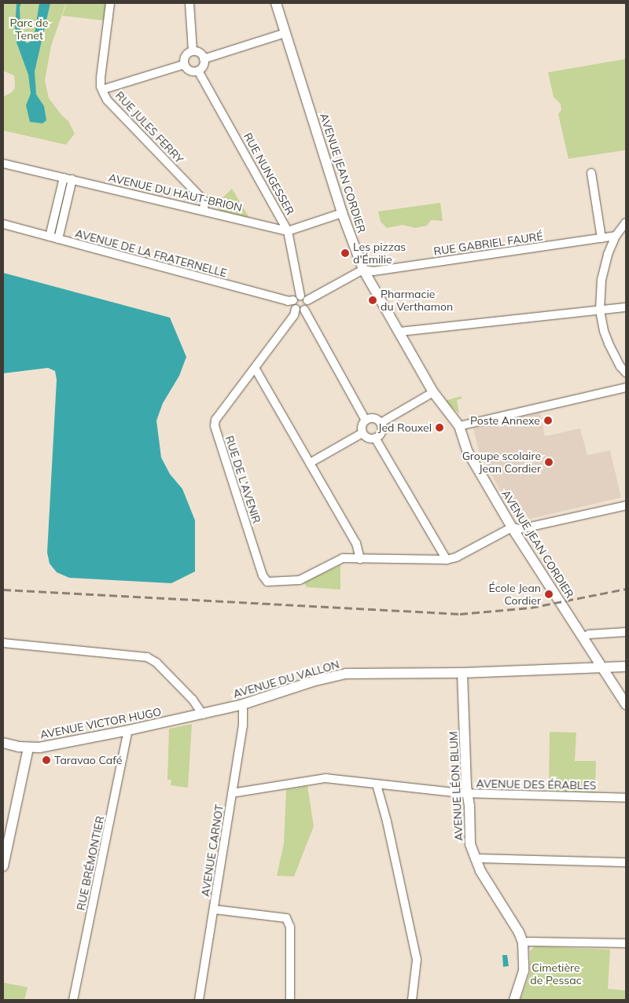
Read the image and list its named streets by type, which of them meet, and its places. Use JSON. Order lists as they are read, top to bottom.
{
  "streets": {
    "street": [
      "RUE JULES FERRY",
      "AVENUE JEAN CORDIER",
      "RUE NUNGESSER",
      "AVENUE DU HAUT-BRION",
      "RUE GABRIEL FAURÉ",
      "AVENUE DE LA FRATERNELLE",
      "RUE DE L'AVENIR",
      "AVENUE DU VALLON",
      "AVENUE VICTOR HUGO",
      "AVENUE DES ÉRABLES",
      "AVENUE LÉON BLUM",
      "AVENUE CARNOT",
      "RUE BRÉMONTIER"
    ]
  },
  "crossings": [
    ["RUE JULES FERRY", "AVENUE DU HAUT-BRION"],
    ["AVENUE JEAN CORDIER", "RUE GABRIEL FAURÉ"],
    ["AVENUE JEAN CORDIER", "AVENUE DU VALLON"],
    ["RUE NUNGESSER", "AVENUE DU HAUT-BRION"],
    ["RUE NUNGESSER", "AVENUE DE LA FRATERNELLE"],
    ["RUE NUNGESSER", "RUE DE L'AVENIR"],
    ["AVENUE DU VALLON", "AVENUE VICTOR HUGO"],
    ["AVENUE DU VALLON", "AVENUE LÉON BLUM"],
    ["AVENUE DU VALLON", "AVENUE CARNOT"],
    ["AVENUE VICTOR HUGO", "RUE BRÉMONTIER"],
    ["AVENUE DES ÉRABLES", "AVENUE LÉON BLUM"],
    ["AVENUE DES ÉRABLES", "AVENUE CARNOT"]
  ],
  "parks": ["Parc de Tenet", "Cimetière de Pessac"],
  "places": [
    "Les pizzas d'Émilie",
    "Pharmacie du Verthamon",
    "Poste Annexe",
    "Jed Rouxel",
    "Groupe scolaire Jean Cordier",
    "École Jean Cordier",
    "Taravao Café"
  ]
}
